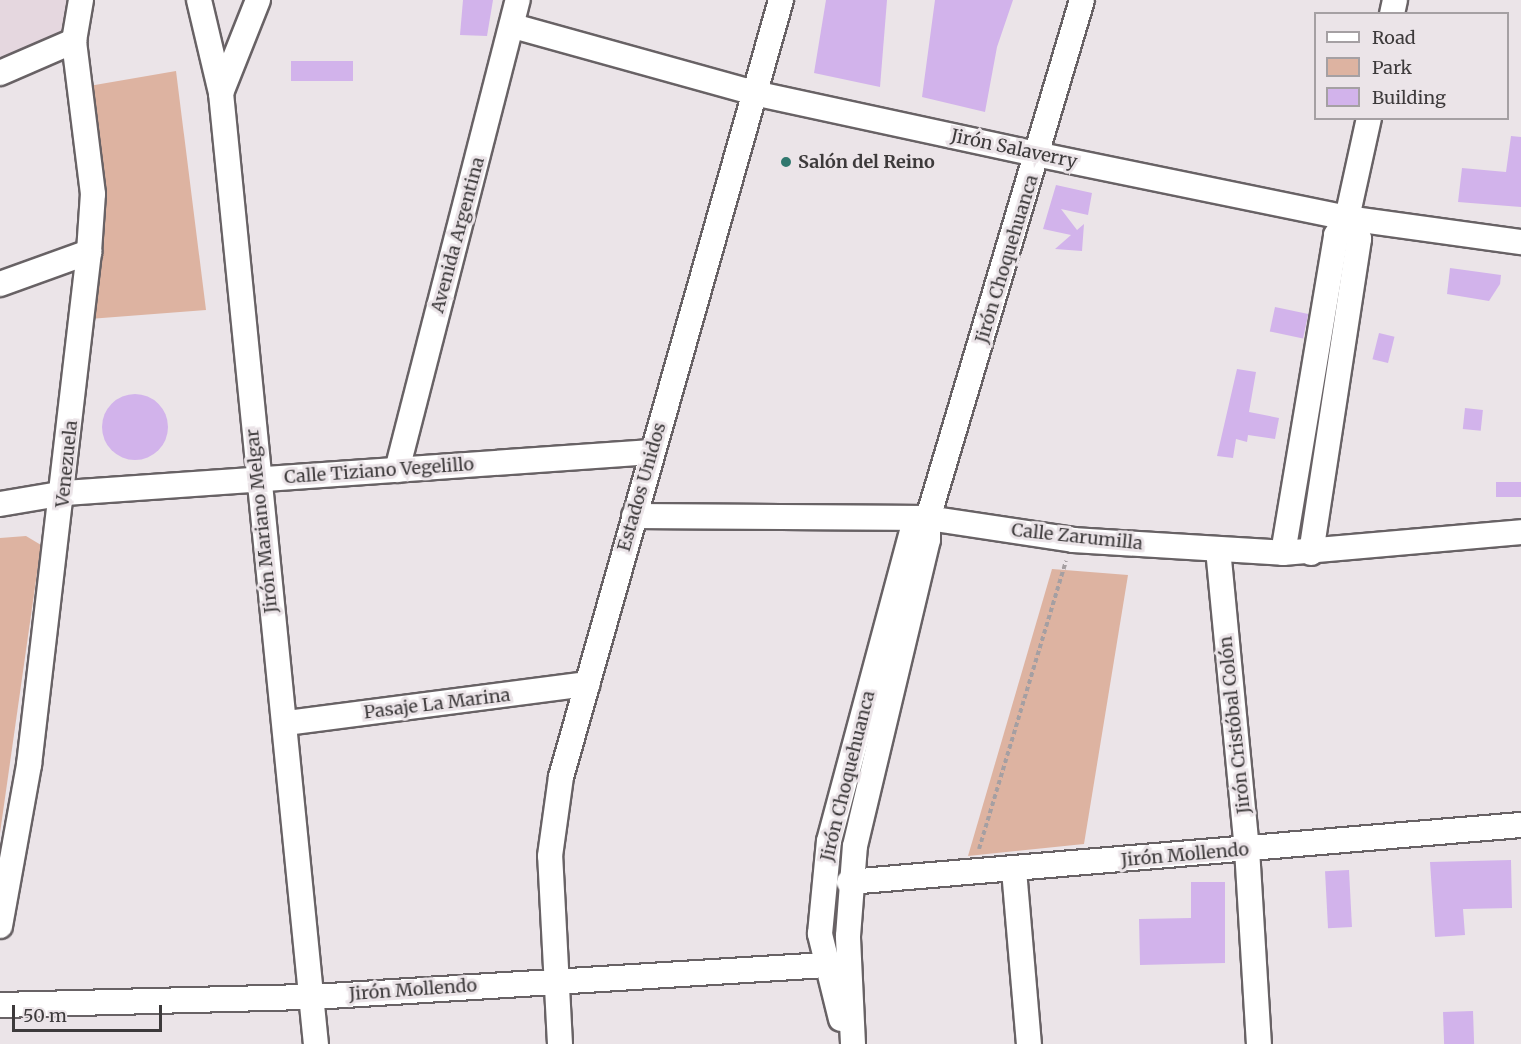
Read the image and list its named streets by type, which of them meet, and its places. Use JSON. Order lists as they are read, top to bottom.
{
  "streets": {
    "street": [
      "Jirón Salaverry",
      "Avenida Argentina",
      "Jirón Choquehuanca",
      "Venezuela",
      "Calle Tiziano Vegelillo",
      "Estados Unidos",
      "Jirón Mariano Melgar",
      "Calle Zarumilla",
      "Pasaje La Marina",
      "Jirón Cristóbal Colón",
      "Jirón Mollendo"
    ]
  },
  "crossings": [
    ["Jirón Salaverry", "Avenida Argentina"],
    ["Jirón Salaverry", "Jirón Choquehuanca"],
    ["Jirón Salaverry", "Estados Unidos"],
    ["Avenida Argentina", "Calle Tiziano Vegelillo"],
    ["Jirón Choquehuanca", "Calle Zarumilla"],
    ["Jirón Choquehuanca", "Jirón Mollendo"],
    ["Venezuela", "Calle Tiziano Vegelillo"],
    ["Calle Tiziano Vegelillo", "Estados Unidos"],
    ["Calle Tiziano Vegelillo", "Jirón Mariano Melgar"],
    ["Estados Unidos", "Calle Zarumilla"],
    ["Estados Unidos", "Pasaje La Marina"],
    ["Estados Unidos", "Jirón Mollendo"],
    ["Jirón Mariano Melgar", "Pasaje La Marina"],
    ["Jirón Mariano Melgar", "Jirón Mollendo"],
    ["Calle Zarumilla", "Jirón Cristóbal Colón"],
    ["Jirón Cristóbal Colón", "Jirón Mollendo"]
  ],
  "places": ["Salón del Reino"],
  "legend": ["Road", "Park", "Building"],
  "scale_bar": "50 m"
}
